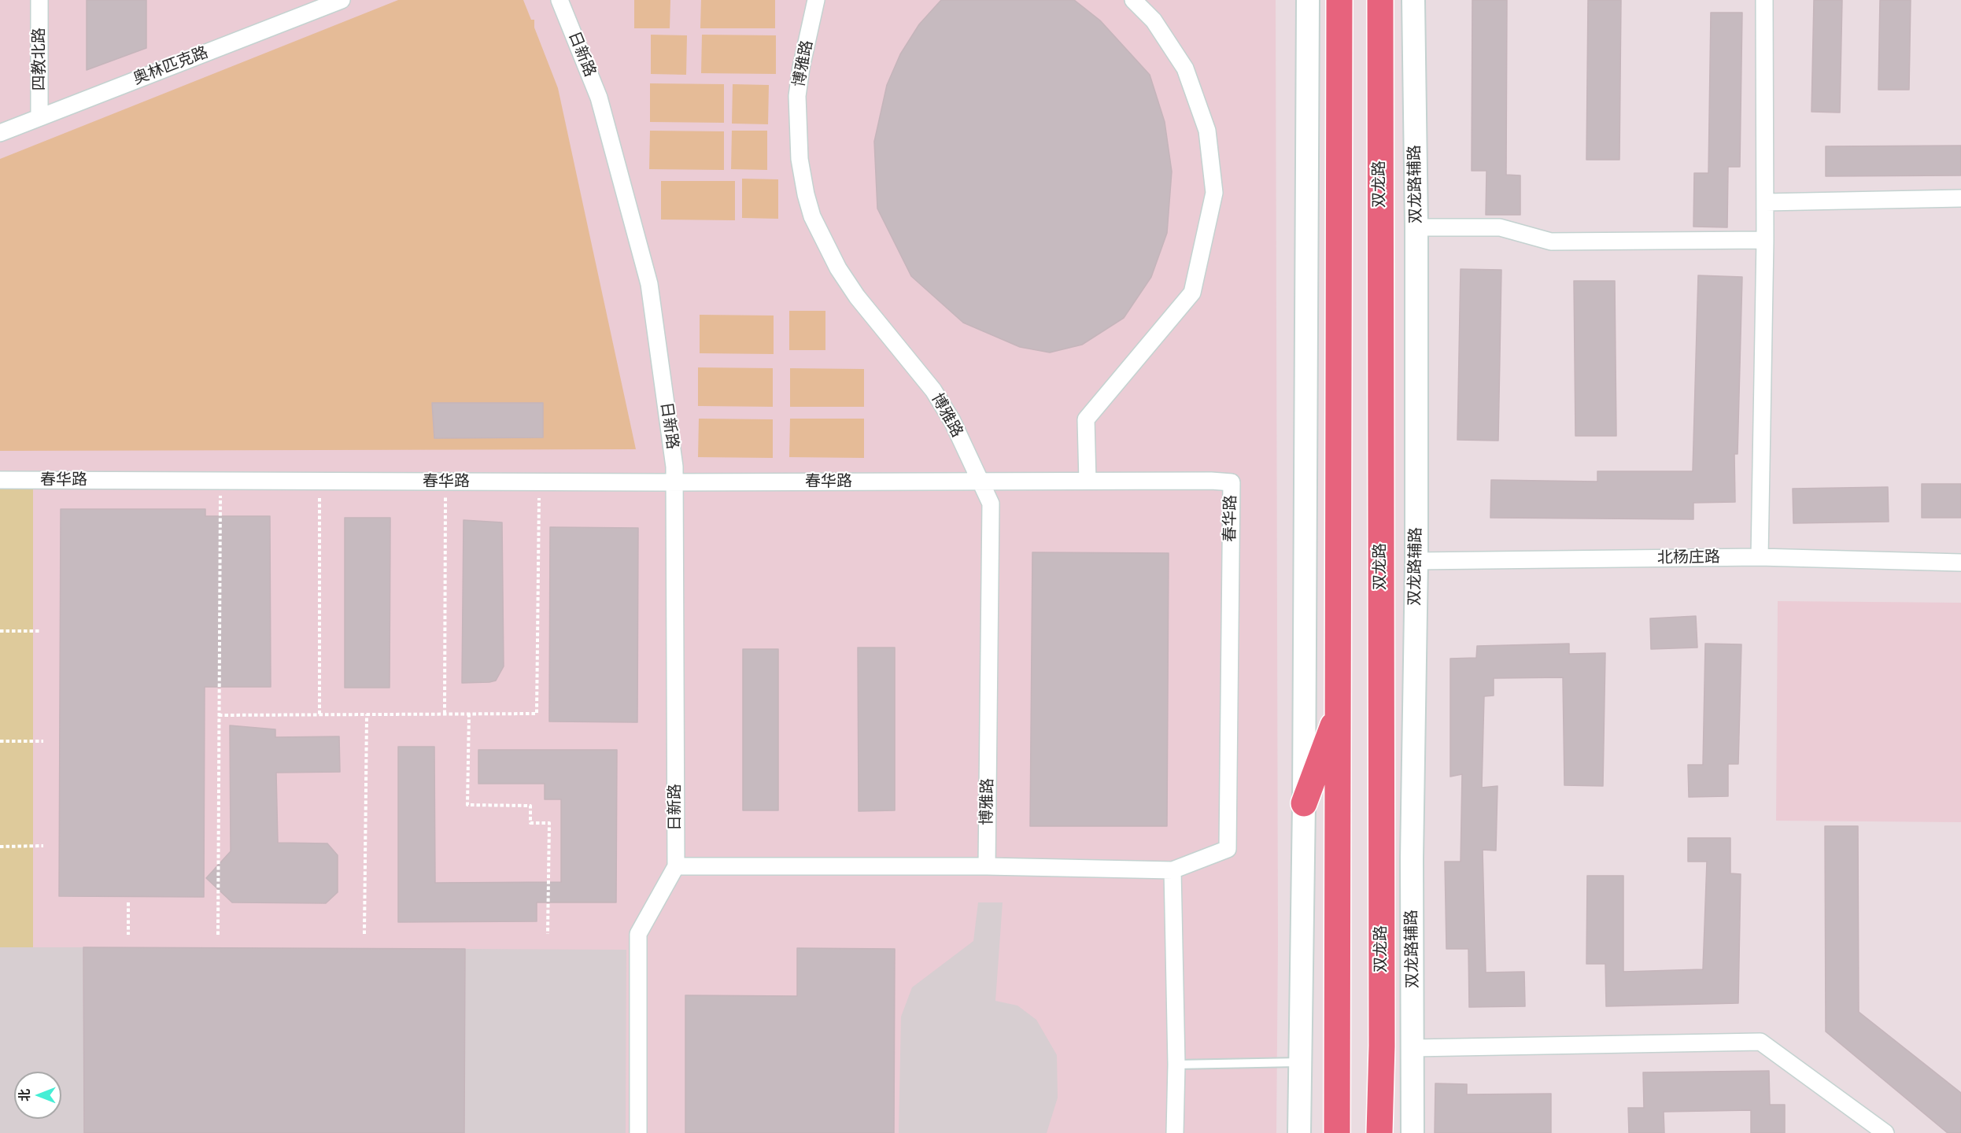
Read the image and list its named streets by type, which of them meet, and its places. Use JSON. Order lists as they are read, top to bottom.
{
  "streets": {
    "main road": ["双龙路", "双龙路辅路"],
    "street": [
      "日新路",
      "四教北路",
      "博雅路",
      "奥林匹克路",
      "春华路",
      "北杨庄路"
    ]
  },
  "crossings": [
    ["日新路", "春华路"],
    ["四教北路", "奥林匹克路"],
    ["博雅路", "春华路"],
    ["双龙路辅路", "北杨庄路"]
  ],
  "north": "left"
}
